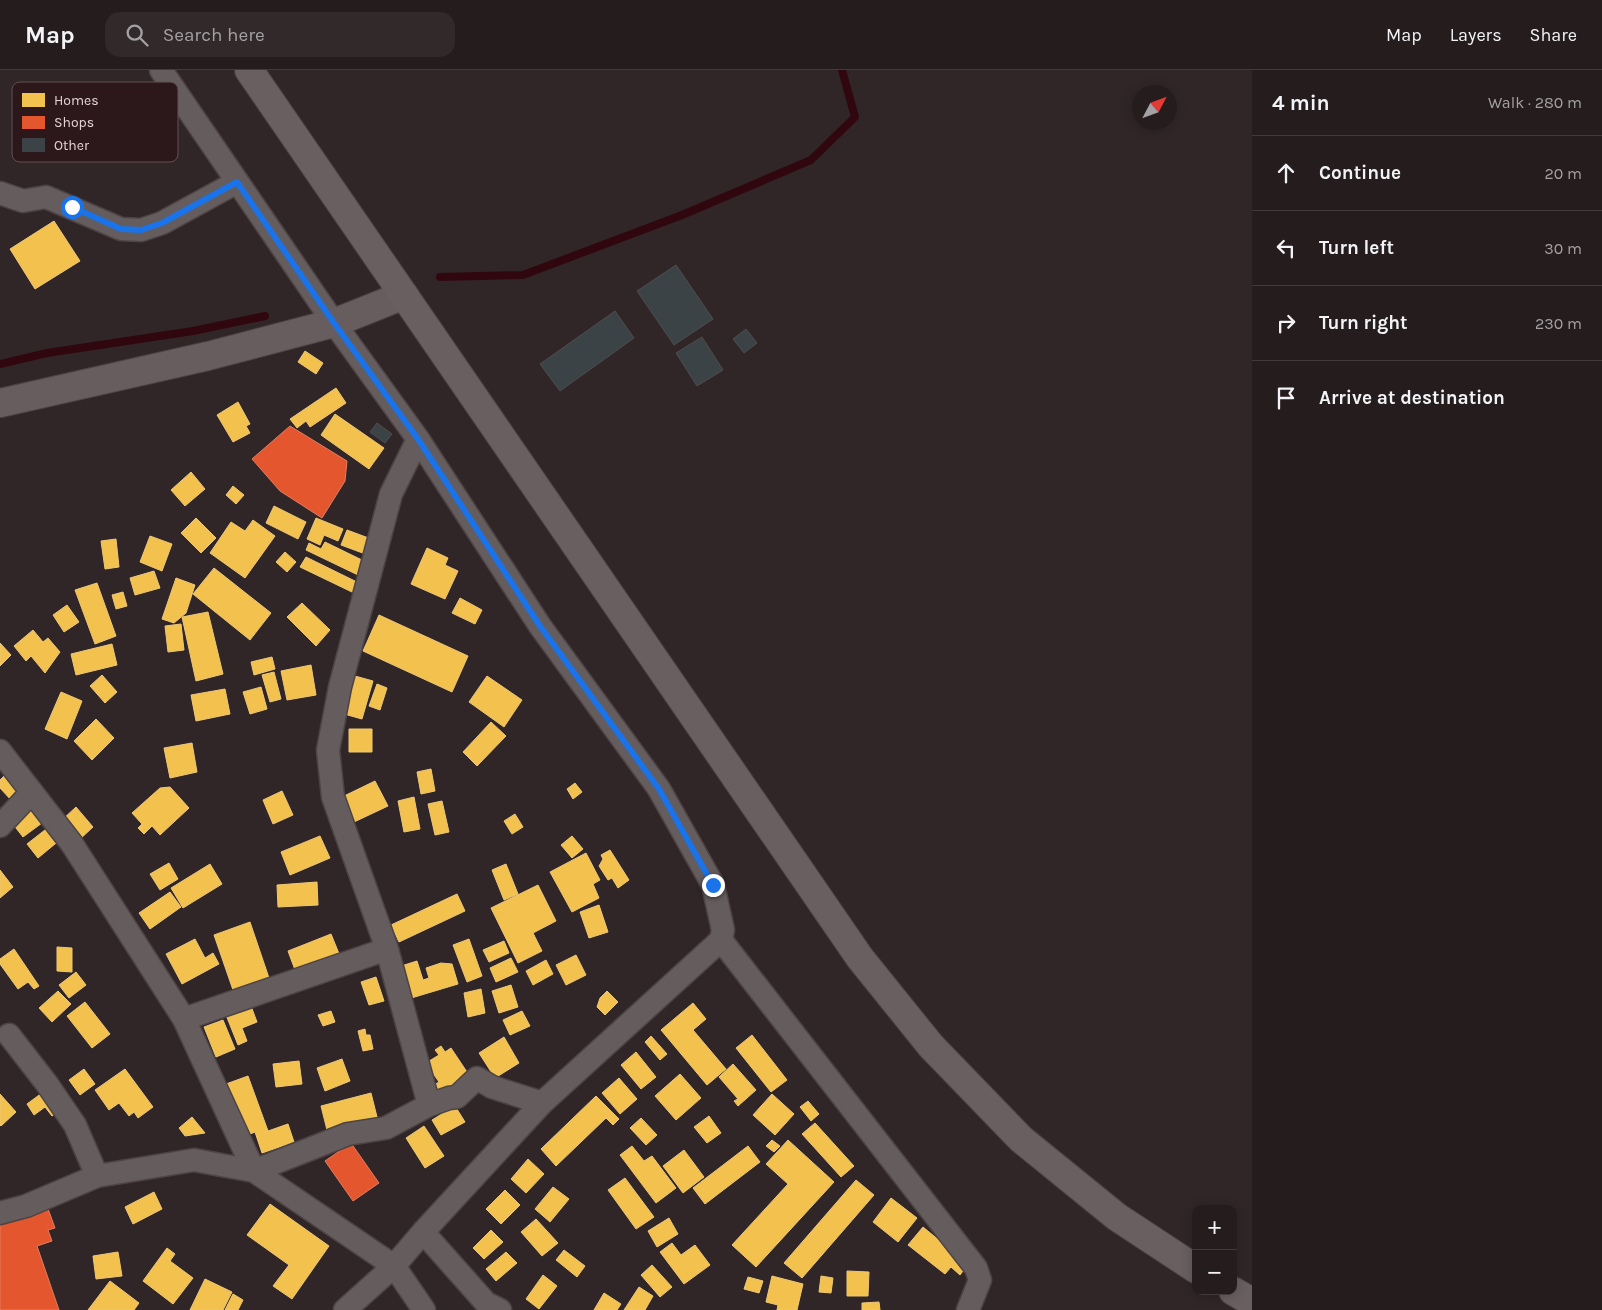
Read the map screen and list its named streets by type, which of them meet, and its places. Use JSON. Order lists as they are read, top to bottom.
{
  "legend": ["Homes", "Shops", "Other"],
  "north": "top right",
  "page": {
    "header": "Map",
    "search": "Search here",
    "nav": ["Map", "Layers", "Share"],
    "heading": ["4 min", "Walk · 280 m"],
    "list": [
      ["Continue", "20 m"],
      ["Turn left", "30 m"],
      ["Turn right", "230 m"],
      "Arrive at destination"
    ],
    "map_buttons": ["+", "−"]
  }
}
